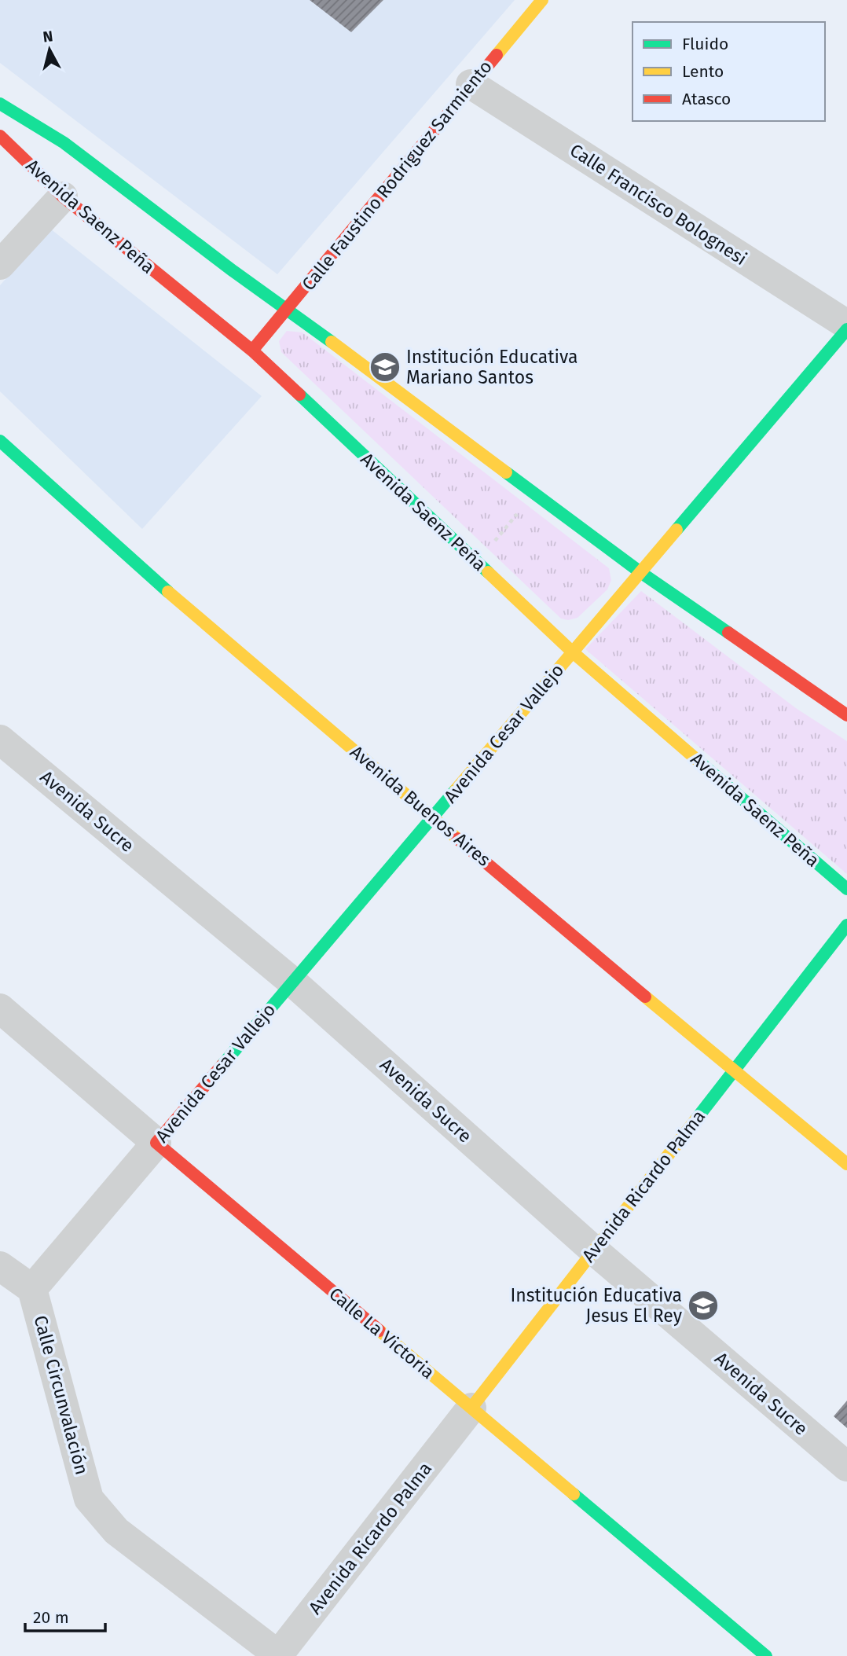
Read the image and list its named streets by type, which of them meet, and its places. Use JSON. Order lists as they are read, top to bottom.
{
  "streets": {
    "main road": [
      "Calle Faustino Rodriguez Sarmiento",
      "Avenida Saenz Peña",
      "Avenida Cesar Vallejo",
      "Avenida Buenos Aires",
      "Avenida Ricardo Palma",
      "Calle La Victoria"
    ],
    "street": ["Calle Francisco Bolognesi", "Avenida Sucre", "Calle Circunvalación"]
  },
  "crossings": [
    ["Calle Faustino Rodriguez Sarmiento", "Calle Francisco Bolognesi"],
    ["Calle Faustino Rodriguez Sarmiento", "Avenida Saenz Peña"],
    ["Avenida Saenz Peña", "Avenida Cesar Vallejo"],
    ["Avenida Cesar Vallejo", "Avenida Buenos Aires"],
    ["Avenida Cesar Vallejo", "Avenida Sucre"],
    ["Avenida Cesar Vallejo", "Calle La Victoria"],
    ["Avenida Cesar Vallejo", "Calle Circunvalación"],
    ["Avenida Buenos Aires", "Avenida Ricardo Palma"],
    ["Avenida Sucre", "Avenida Ricardo Palma"],
    ["Avenida Ricardo Palma", "Calle La Victoria"],
    ["Avenida Ricardo Palma", "Calle Circunvalación"]
  ],
  "places": {
    "school or university": ["Institución Educativa Mariano Santos", "Institución Educativa Jesus El Rey"]
  },
  "legend": ["Fluido", "Lento", "Atasco"],
  "scale_bar": "20 m",
  "north": "top"
}
